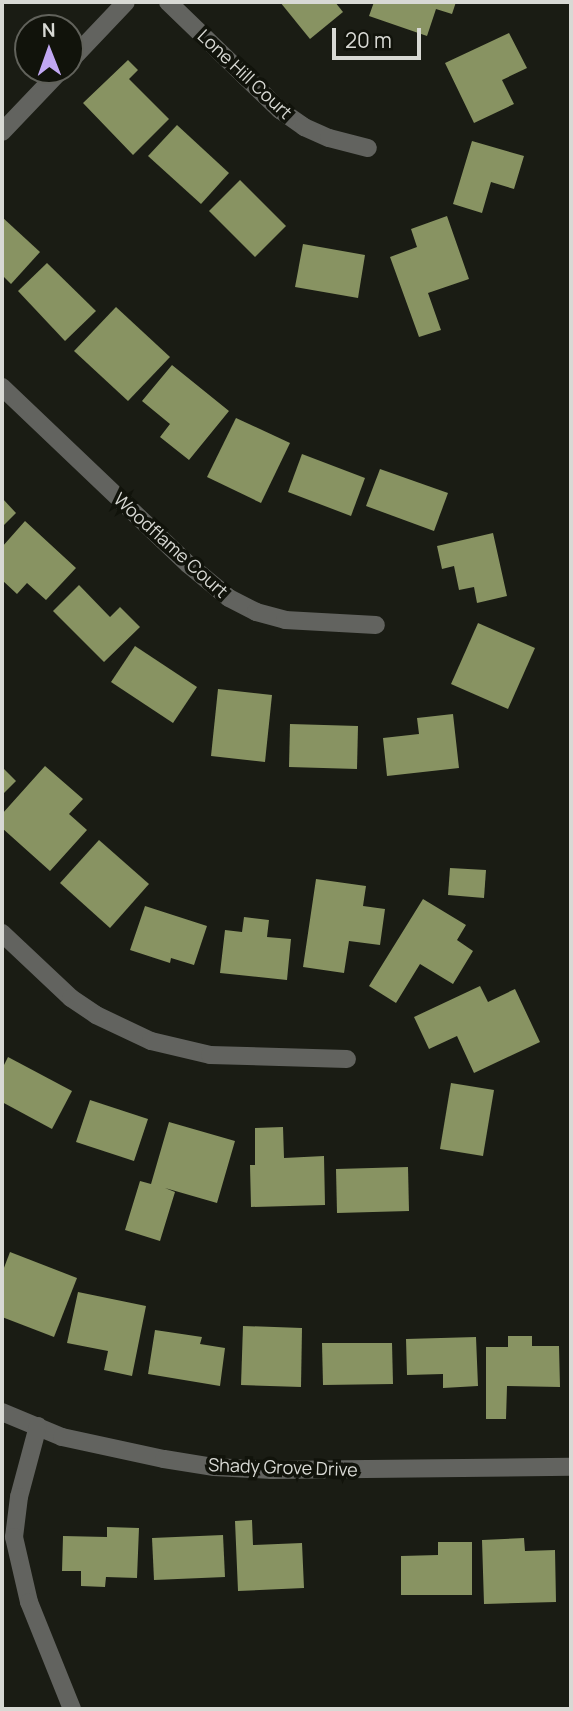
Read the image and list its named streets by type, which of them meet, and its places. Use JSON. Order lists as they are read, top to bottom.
{
  "streets": {
    "street": ["Lone Hill Court", "Woodflame Court", "Shady Grove Drive"]
  },
  "scale_bar": "20 m",
  "north": "top"
}
